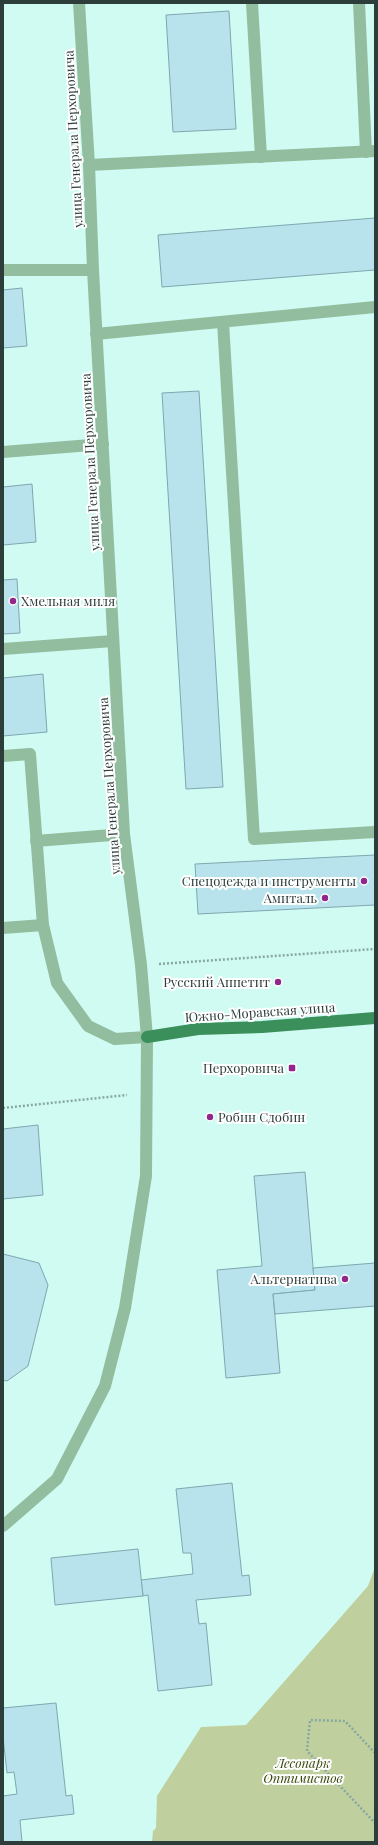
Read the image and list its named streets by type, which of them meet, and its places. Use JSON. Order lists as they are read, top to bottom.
{
  "streets": {
    "main road": ["Южно-Моравская улица"],
    "street": ["улица Генерала Перхоровича"]
  },
  "crossings": [
    ["улица Генерала Перхоровича", "Южно-Моравская улица"]
  ],
  "parks": ["Лесопарк Оптимистов"],
  "places": {
    "other": [
      "Хмельная миля",
      "Спецодежда и инструменты",
      "Амиталь",
      "Русский Аппетит",
      "Робин Сдобин",
      "Альтернатива"
    ],
    "transit": ["Перхоровича"]
  }
}
